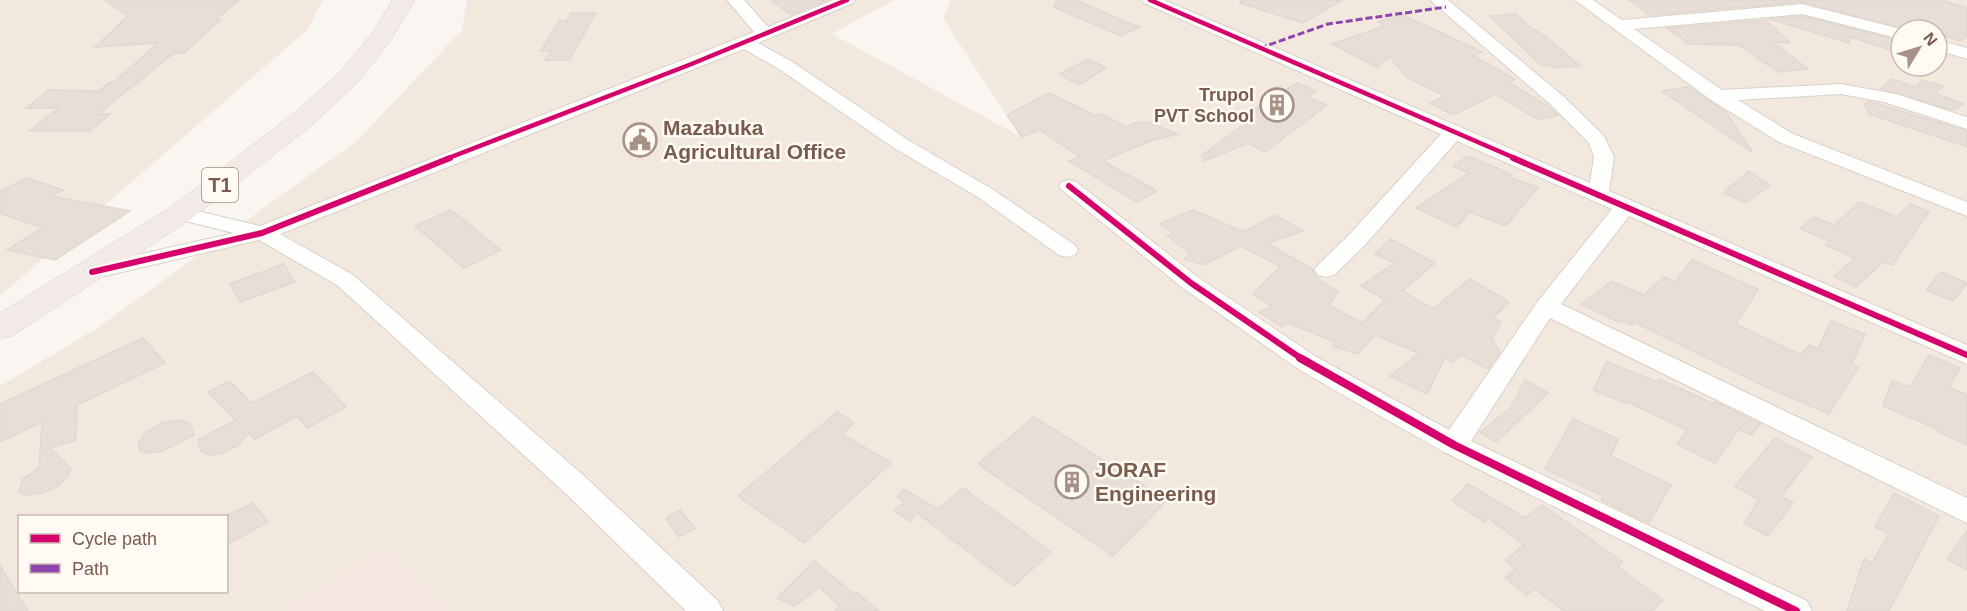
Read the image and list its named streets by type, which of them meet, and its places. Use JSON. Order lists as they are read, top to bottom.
{
  "streets": {
    "highway": ["T1"]
  },
  "places": {
    "building": ["Trupol PVT School", "JORAF Engineering"],
    "public building": ["Mazabuka Agricultural Office"]
  },
  "legend": ["Cycle path", "Path"],
  "north": "top right"
}
